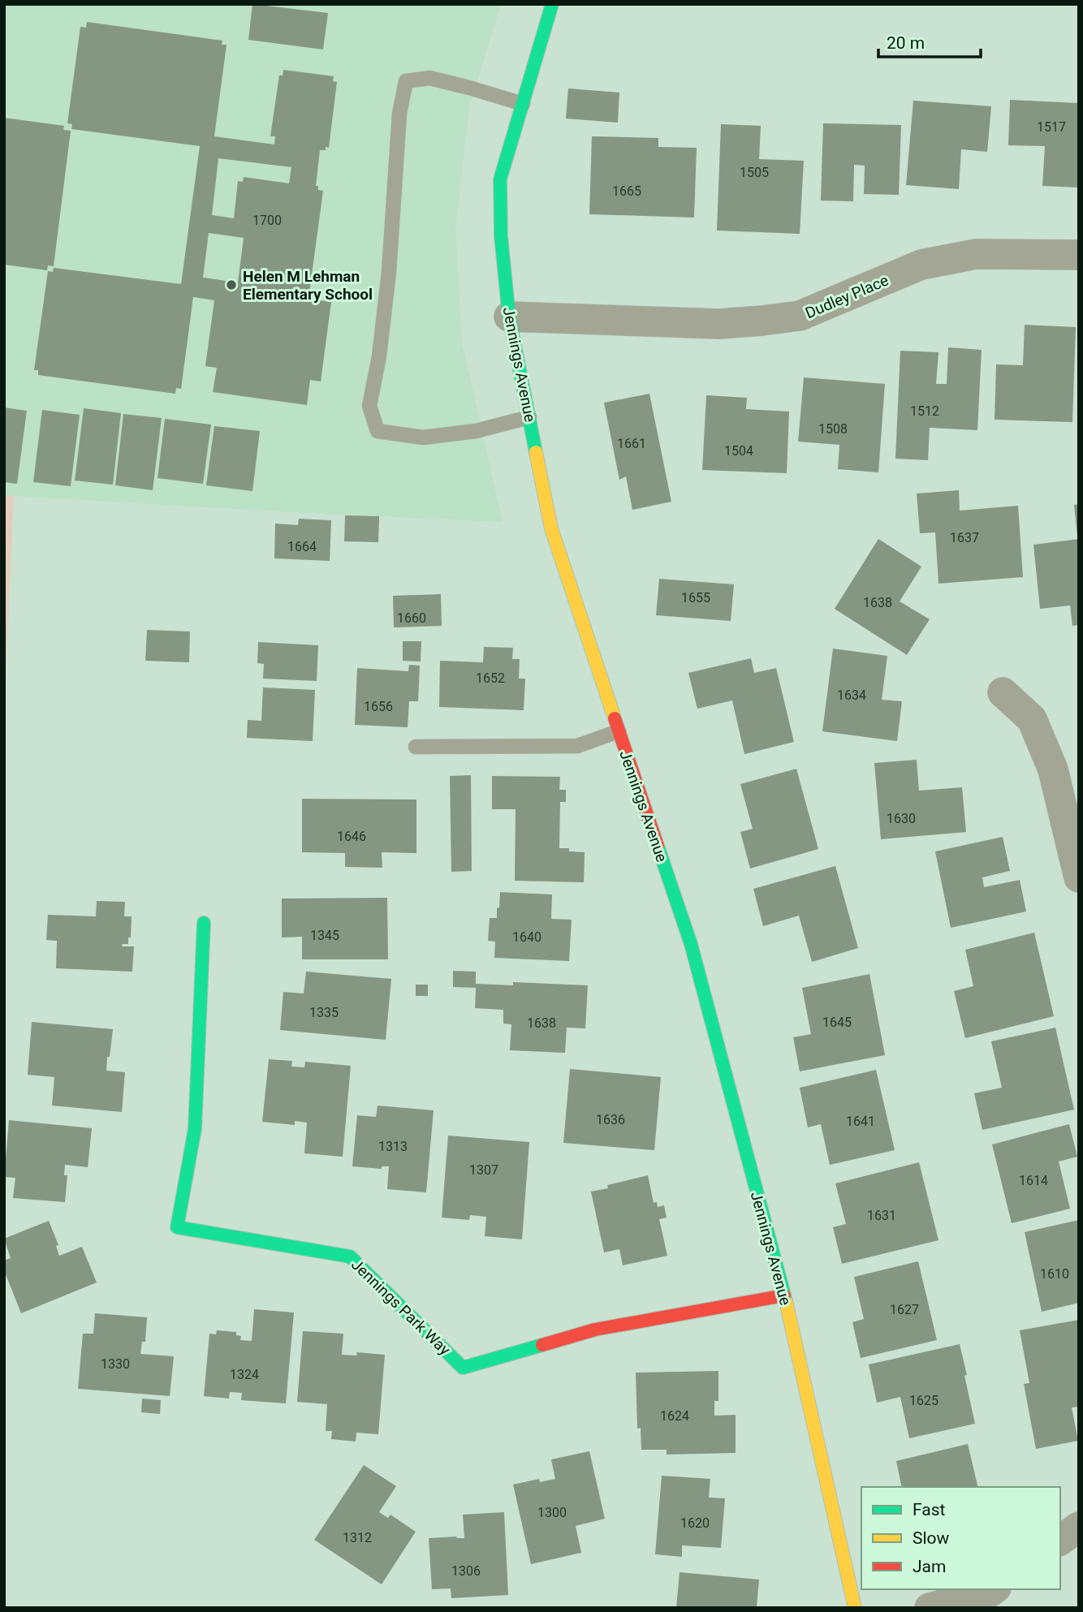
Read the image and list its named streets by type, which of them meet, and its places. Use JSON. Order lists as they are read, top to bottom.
{
  "streets": {
    "street": ["Dudley Place", "Jennings Avenue", "Jennings Park Way"]
  },
  "crossings": [
    ["Dudley Place", "Jennings Avenue"],
    ["Jennings Avenue", "Jennings Park Way"]
  ],
  "places": ["Helen M Lehman Elementary School"],
  "house_numbers": [
    "1517",
    "1505",
    "1665",
    "1700",
    "1512",
    "1508",
    "1661",
    "1504",
    "1637",
    "1664",
    "1655",
    "1638",
    "1660",
    "1652",
    "1634",
    "1656",
    "1630",
    "1646",
    "1345",
    "1640",
    "1335",
    "1645",
    "1638",
    "1636",
    "1641",
    "1313",
    "1307",
    "1614",
    "1631",
    "1610",
    "1627",
    "1330",
    "1324",
    "1625",
    "1624",
    "1300",
    "1620",
    "1312",
    "1306"
  ],
  "legend": ["Fast", "Slow", "Jam"],
  "scale_bar": "20 m"
}
